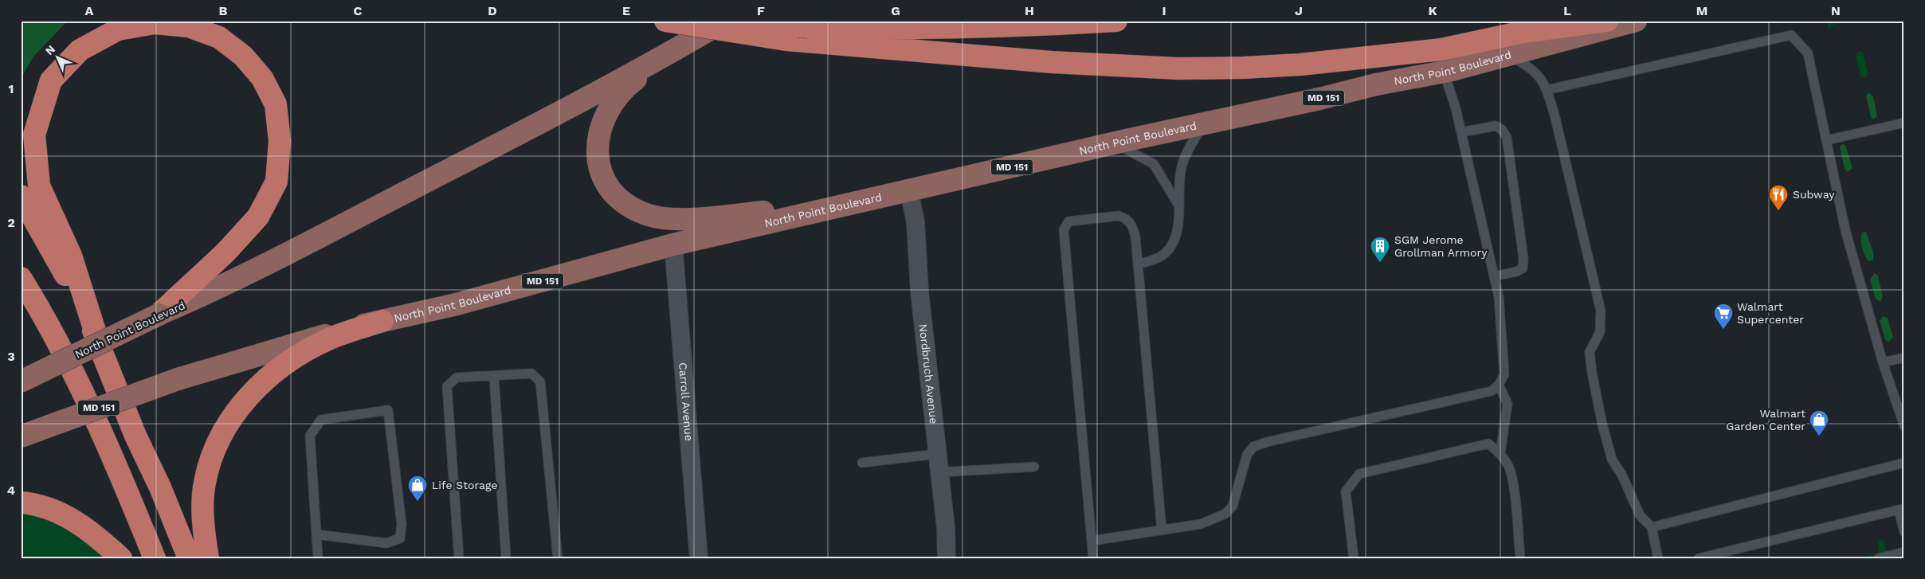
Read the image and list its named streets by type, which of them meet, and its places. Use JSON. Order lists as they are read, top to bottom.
{
  "streets": {
    "main road": ["North Point Boulevard", "MD 151"],
    "street": ["Nordbruch Avenue", "Carroll Avenue"]
  },
  "crossings": [
    ["North Point Boulevard", "Nordbruch Avenue"],
    ["North Point Boulevard", "Carroll Avenue"]
  ],
  "places": {
    "restaurant": ["Subway"],
    "building": ["SGM Jerome Grollman Armory"],
    "supermarket": ["Walmart Supercenter"],
    "shop": ["Walmart Garden Center", "Life Storage"]
  },
  "north": "top left",
  "grid": {
    "columns": [
      "A",
      "B",
      "C",
      "D",
      "E",
      "F",
      "G",
      "H",
      "I",
      "J",
      "K",
      "L",
      "M",
      "N"
    ],
    "rows": [
      "1",
      "2",
      "3",
      "4"
    ]
  }
}
